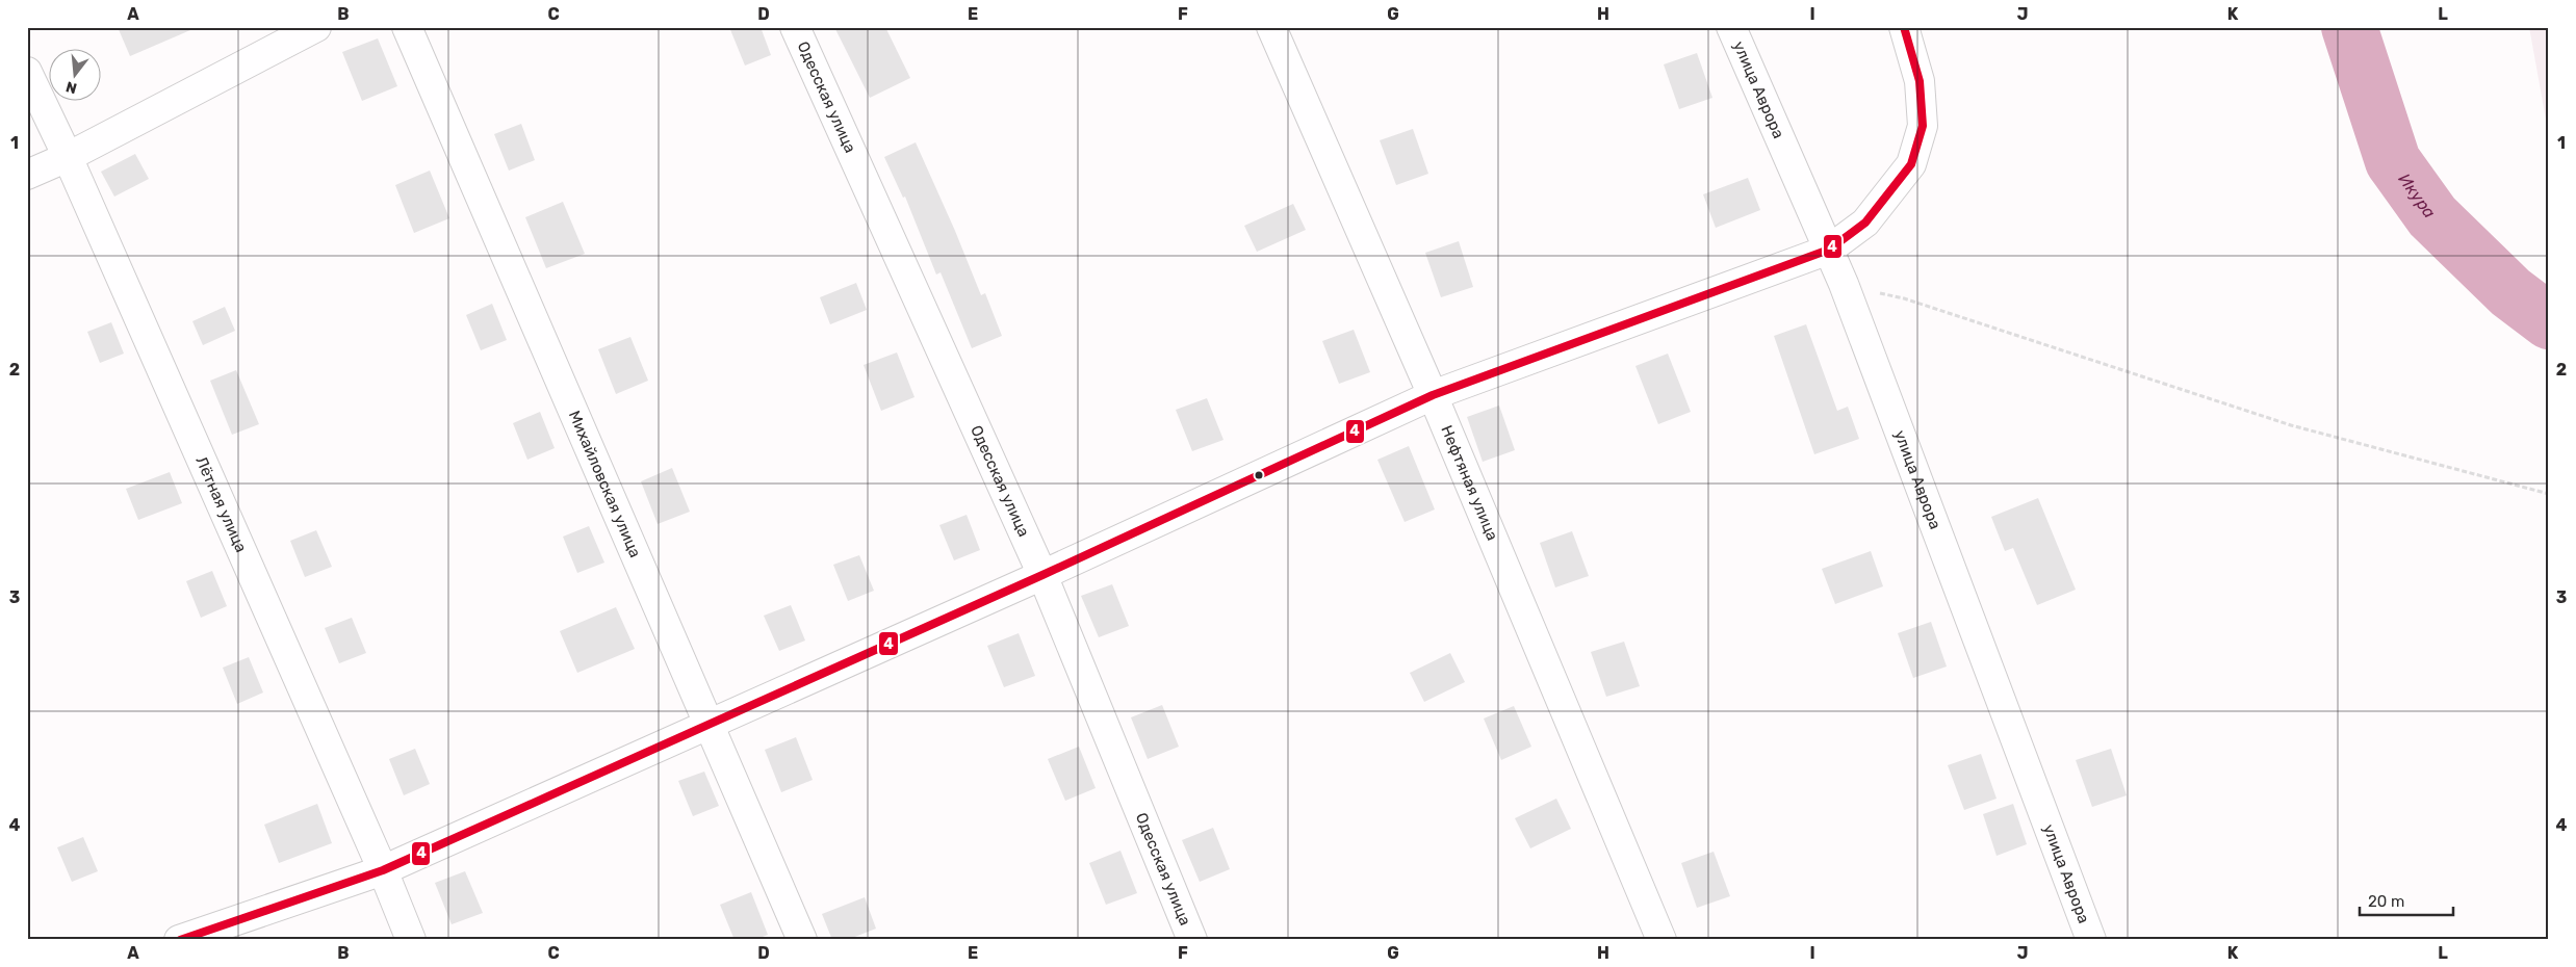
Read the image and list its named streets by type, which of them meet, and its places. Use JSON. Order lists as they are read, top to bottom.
{
  "streets": {
    "street": [
      "улица Аврора",
      "Одесская улица",
      "Нефтяная улица",
      "Михайловская улица",
      "Лётная улица"
    ]
  },
  "water": ["Икура"],
  "lines": ["transit line 4"],
  "scale_bar": "20 m",
  "north": "bottom",
  "grid": {
    "columns": [
      "A",
      "B",
      "C",
      "D",
      "E",
      "F",
      "G",
      "H",
      "I",
      "J",
      "K",
      "L"
    ],
    "rows": [
      "1",
      "2",
      "3",
      "4"
    ]
  }
}
